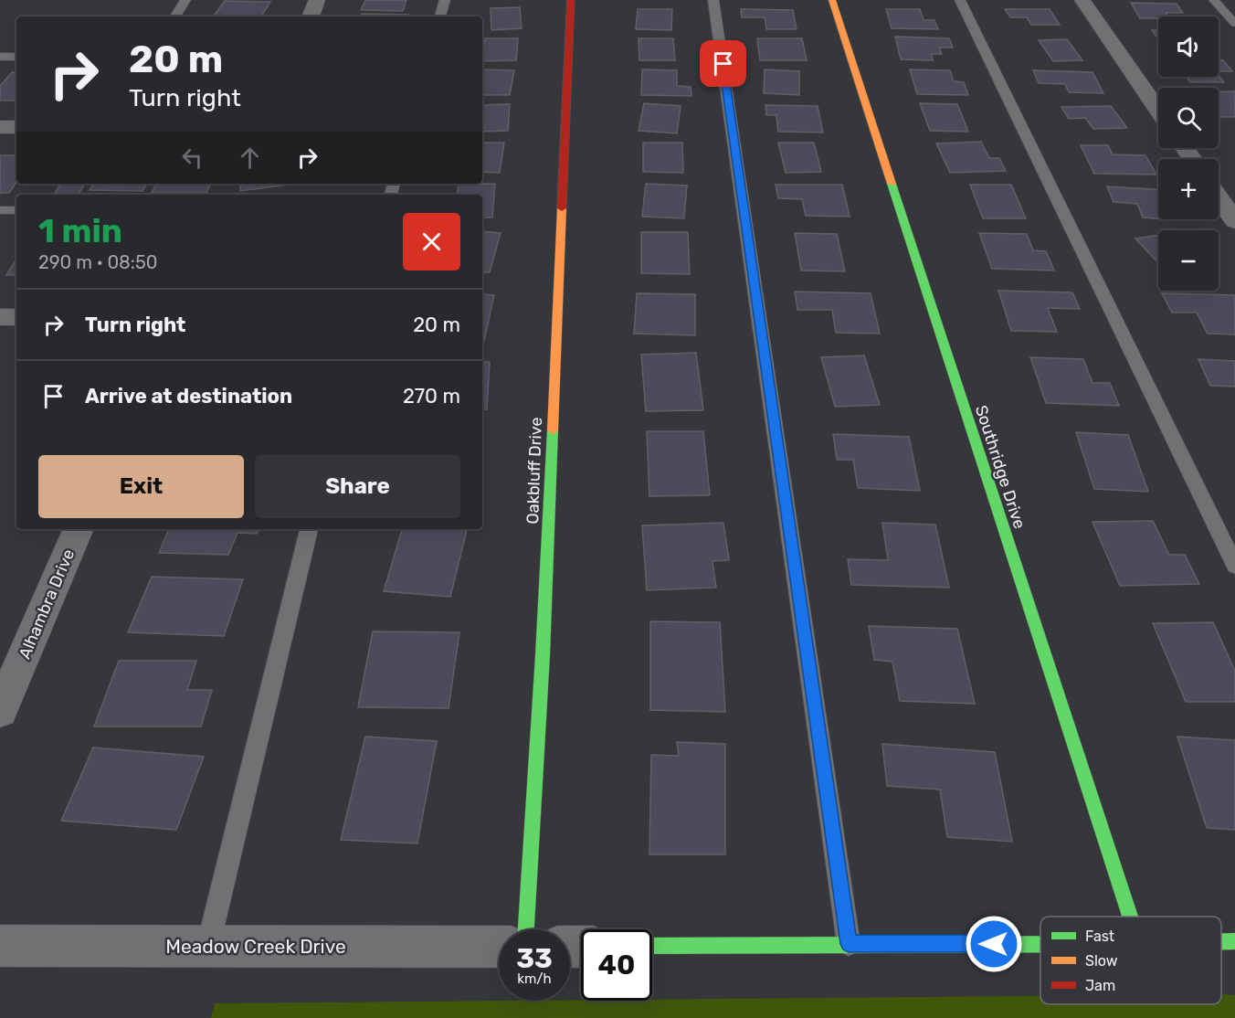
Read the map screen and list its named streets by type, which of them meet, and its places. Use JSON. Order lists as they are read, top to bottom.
{
  "streets": {
    "street": [
      "Southridge Drive",
      "Oakbluff Drive",
      "Alhambra Drive",
      "Meadow Creek Drive"
    ]
  },
  "legend": ["Fast", "Slow", "Jam"],
  "page": {
    "map_buttons": ["+", "−"],
    "turn": ["20 m", "Turn right"],
    "heading": ["1 min", "290 m · 08:50"],
    "list": [
      {
        "name": "Turn right",
        "value": "20 m"
      },
      {
        "name": "Arrive at destination",
        "value": "270 m"
      }
    ],
    "buttons": ["Exit", "Share"],
    "speed": "33 km/h",
    "limit": "40"
  }
}
